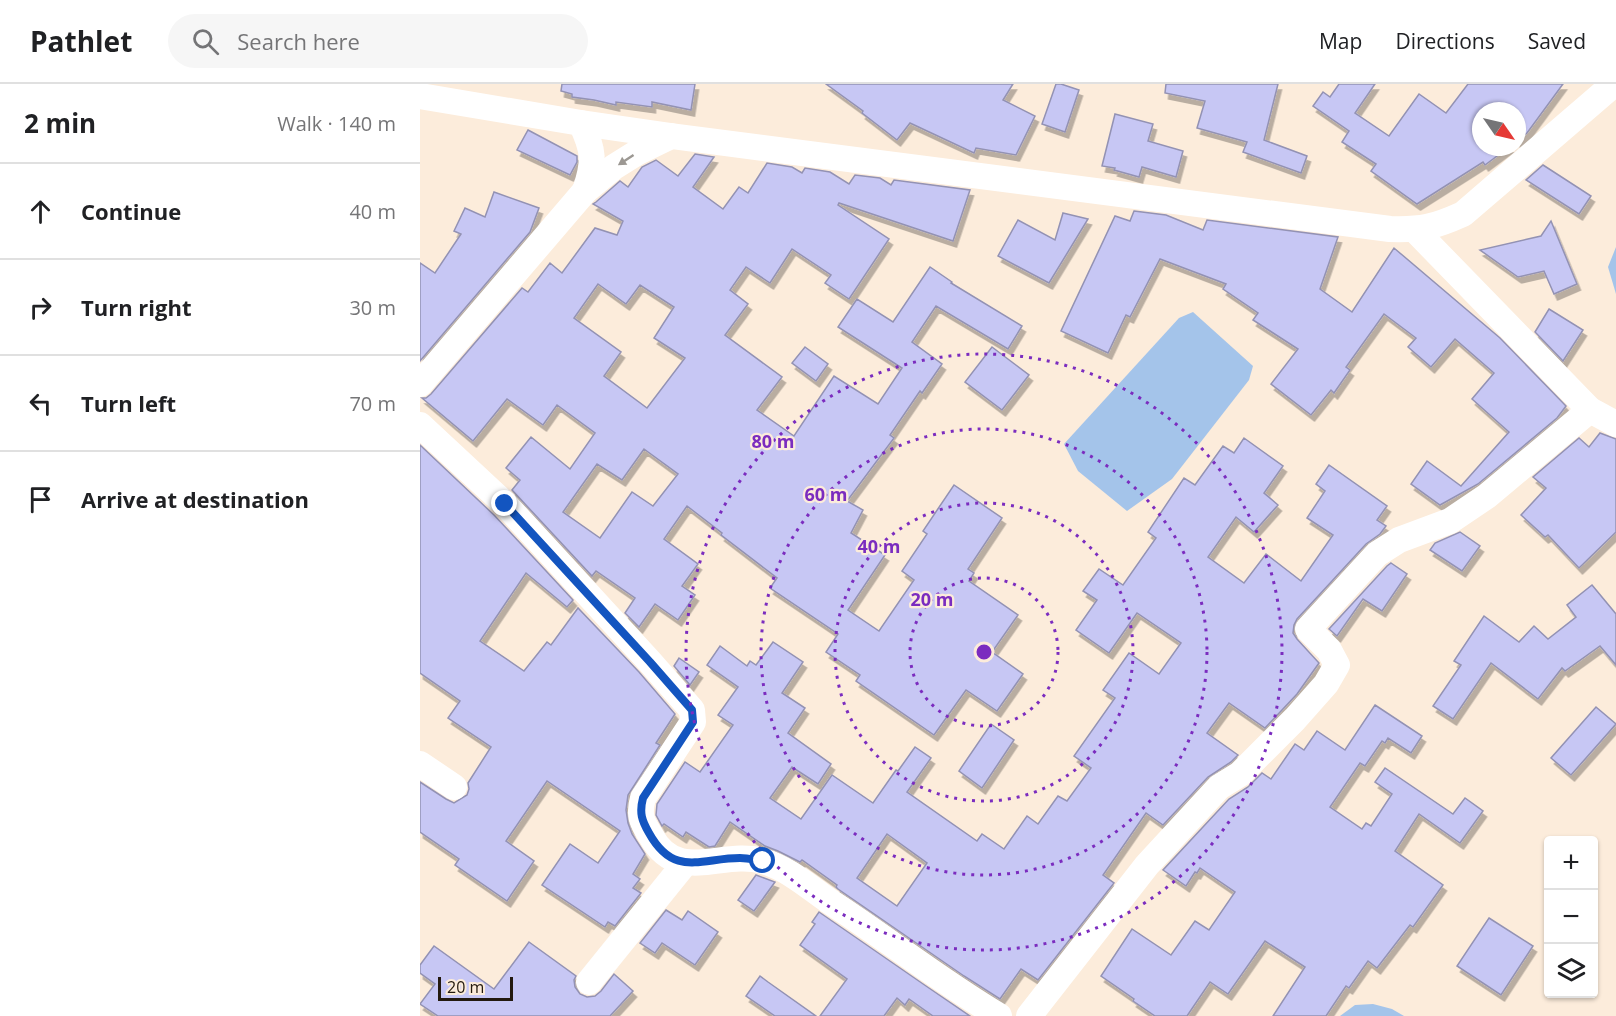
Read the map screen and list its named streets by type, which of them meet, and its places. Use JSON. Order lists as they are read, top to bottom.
{
  "scale_bar": "20 m",
  "north": "bottom right",
  "page": {
    "header": "Pathlet",
    "search": "Search here",
    "nav": ["Map", "Directions", "Saved"],
    "heading": ["2 min", "Walk · 140 m"],
    "list": [
      ["Continue", "40 m"],
      ["Turn right", "30 m"],
      ["Turn left", "70 m"],
      "Arrive at destination"
    ],
    "map_buttons": ["+", "−"],
    "scale": "20 m"
  },
  "rings": [
    "80 m",
    "60 m",
    "40 m",
    "20 m"
  ]
}
